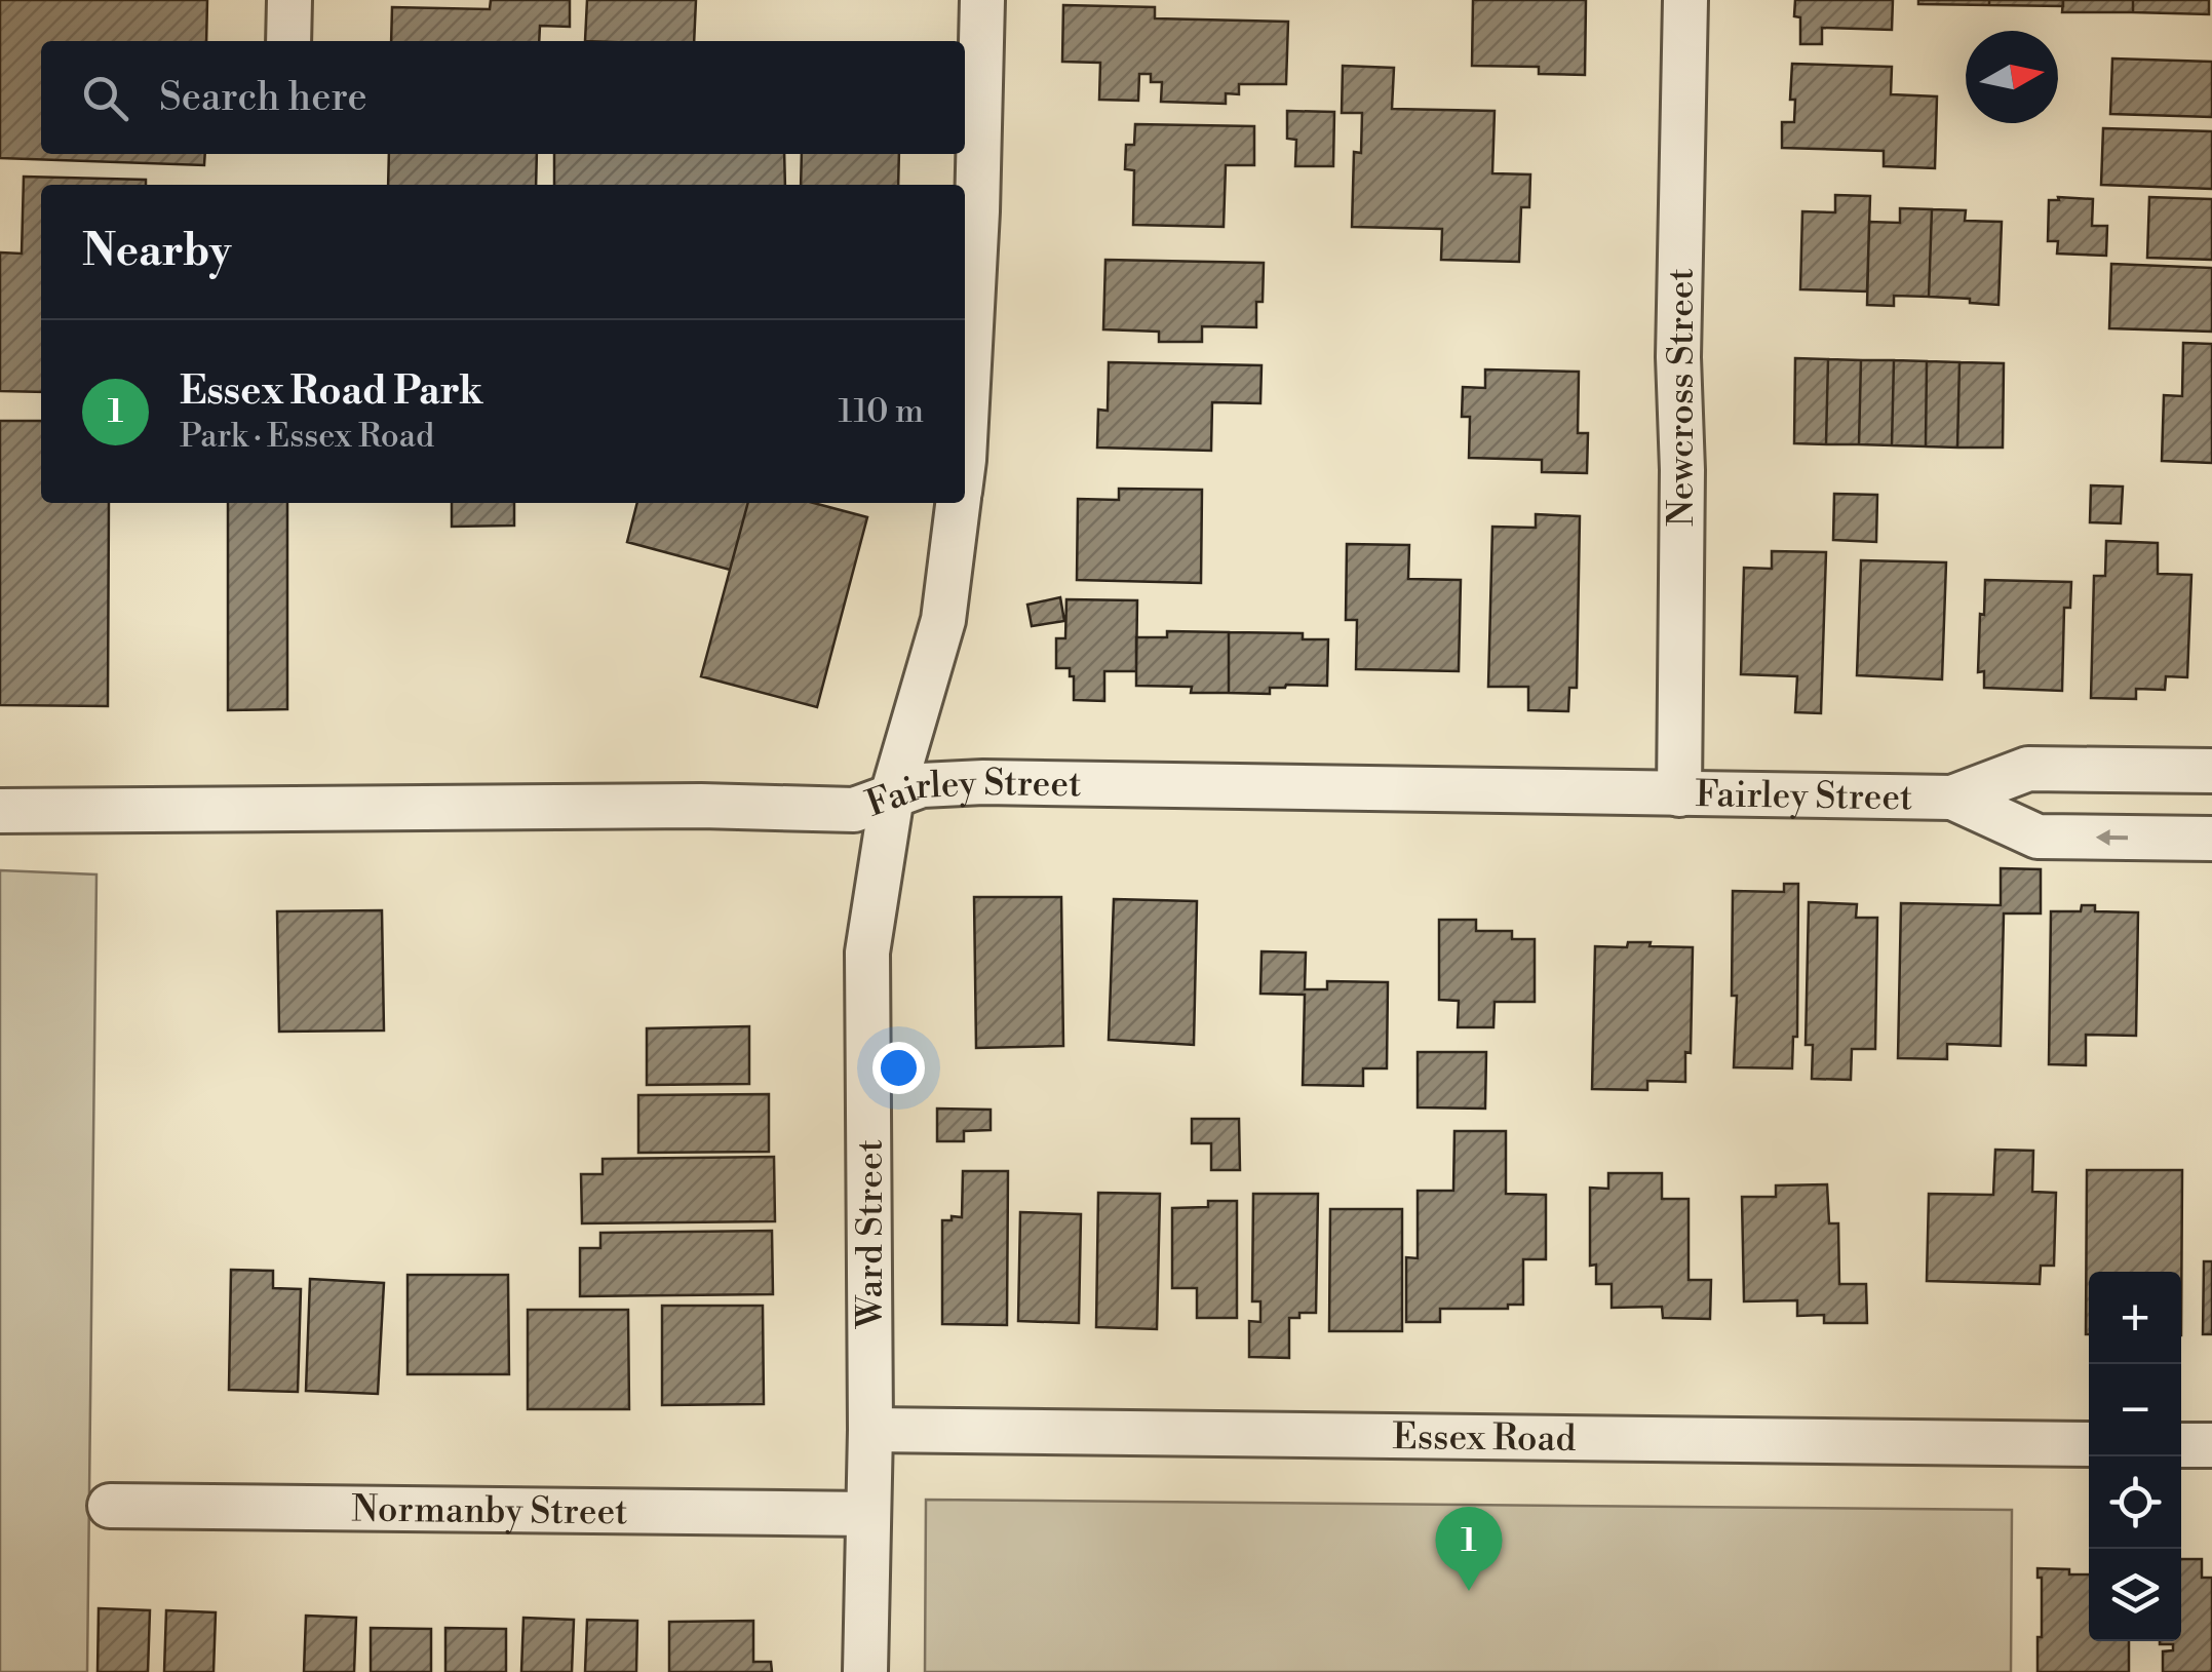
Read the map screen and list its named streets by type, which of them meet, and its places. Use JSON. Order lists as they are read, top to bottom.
{
  "streets": {
    "street": [
      "Newcross Street",
      "Fairley Street",
      "Ward Street",
      "Essex Road",
      "Normanby Street"
    ]
  },
  "crossings": [
    ["Newcross Street", "Fairley Street"],
    ["Fairley Street", "Ward Street"],
    ["Ward Street", "Essex Road"],
    ["Ward Street", "Normanby Street"]
  ],
  "north": "right",
  "page": {
    "search": "Search here",
    "heading": "Nearby",
    "list": [
      {
        "mark": "1",
        "name": "Essex Road Park",
        "note": "Park · Essex Road",
        "value": "110 m"
      }
    ],
    "map_buttons": ["+", "−"],
    "pins": "1"
  }
}
